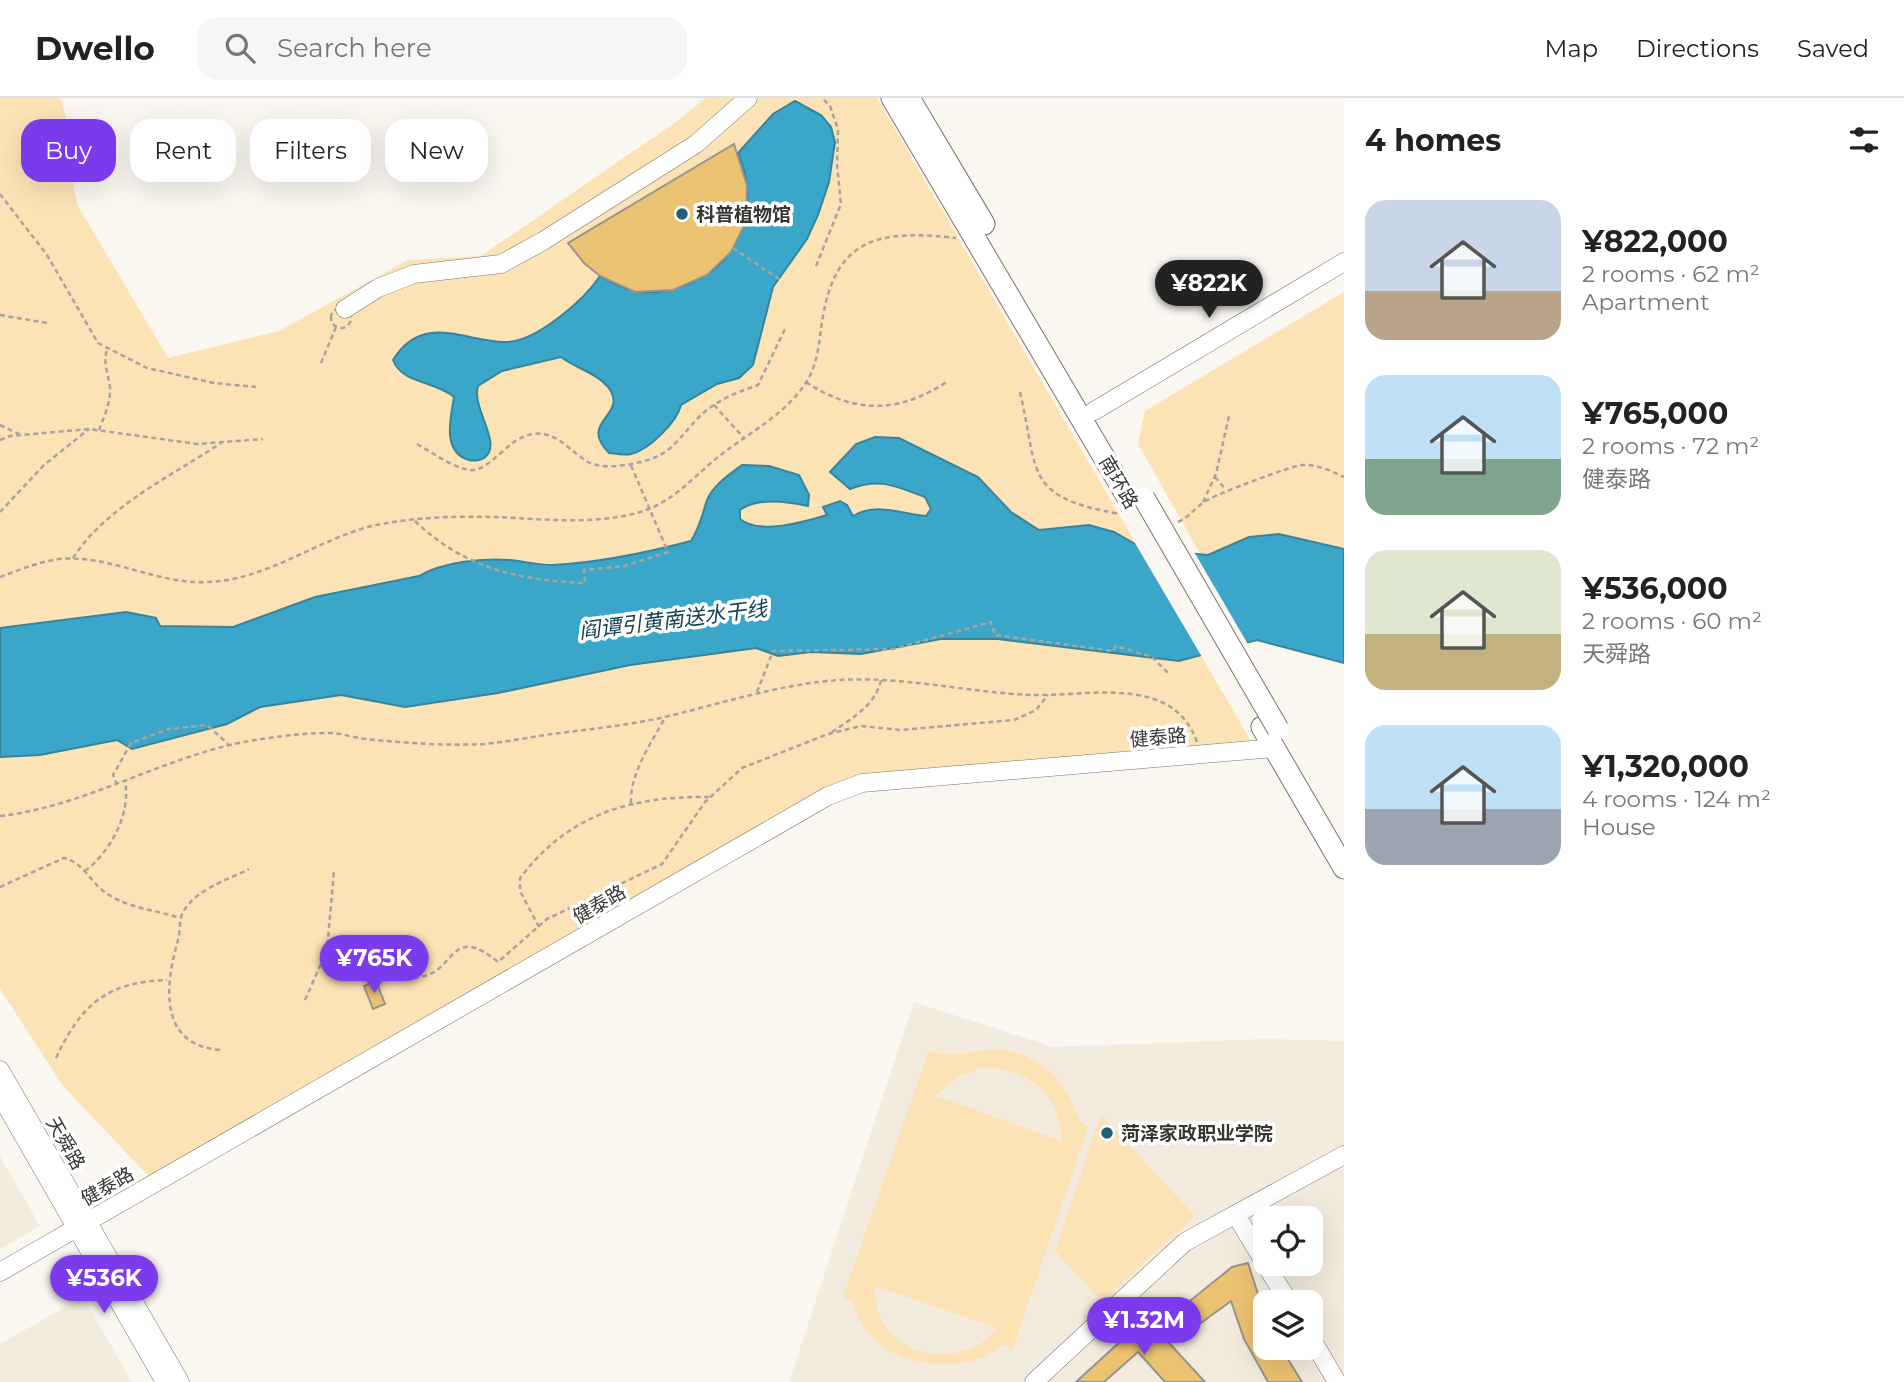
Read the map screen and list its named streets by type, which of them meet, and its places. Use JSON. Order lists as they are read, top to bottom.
{
  "streets": {
    "main road": ["南环路"],
    "street": ["健泰路", "天舜路"]
  },
  "crossings": [
    ["南环路", "健泰路"],
    ["健泰路", "天舜路"]
  ],
  "water": ["阎谭引黄南送水干线"],
  "places": ["科普植物馆", "菏泽家政职业学院"],
  "page": {
    "header": "Dwello",
    "search": "Search here",
    "nav": ["Map", "Directions", "Saved"],
    "heading": "4 homes",
    "chip": [
      "Buy",
      "Rent",
      "Filters",
      "New"
    ],
    "list": [
      {
        "name": "¥822,000",
        "note": "2 rooms · 62 m² · Apartment"
      },
      {
        "name": "¥765,000",
        "note": "2 rooms · 72 m² · 健泰路"
      },
      {
        "name": "¥536,000",
        "note": "2 rooms · 60 m² · 天舜路"
      },
      {
        "name": "¥1,320,000",
        "note": "4 rooms · 124 m² · House"
      }
    ],
    "price": [
      "¥822K",
      "¥765K",
      "¥536K",
      "¥1.32M"
    ]
  }
}
